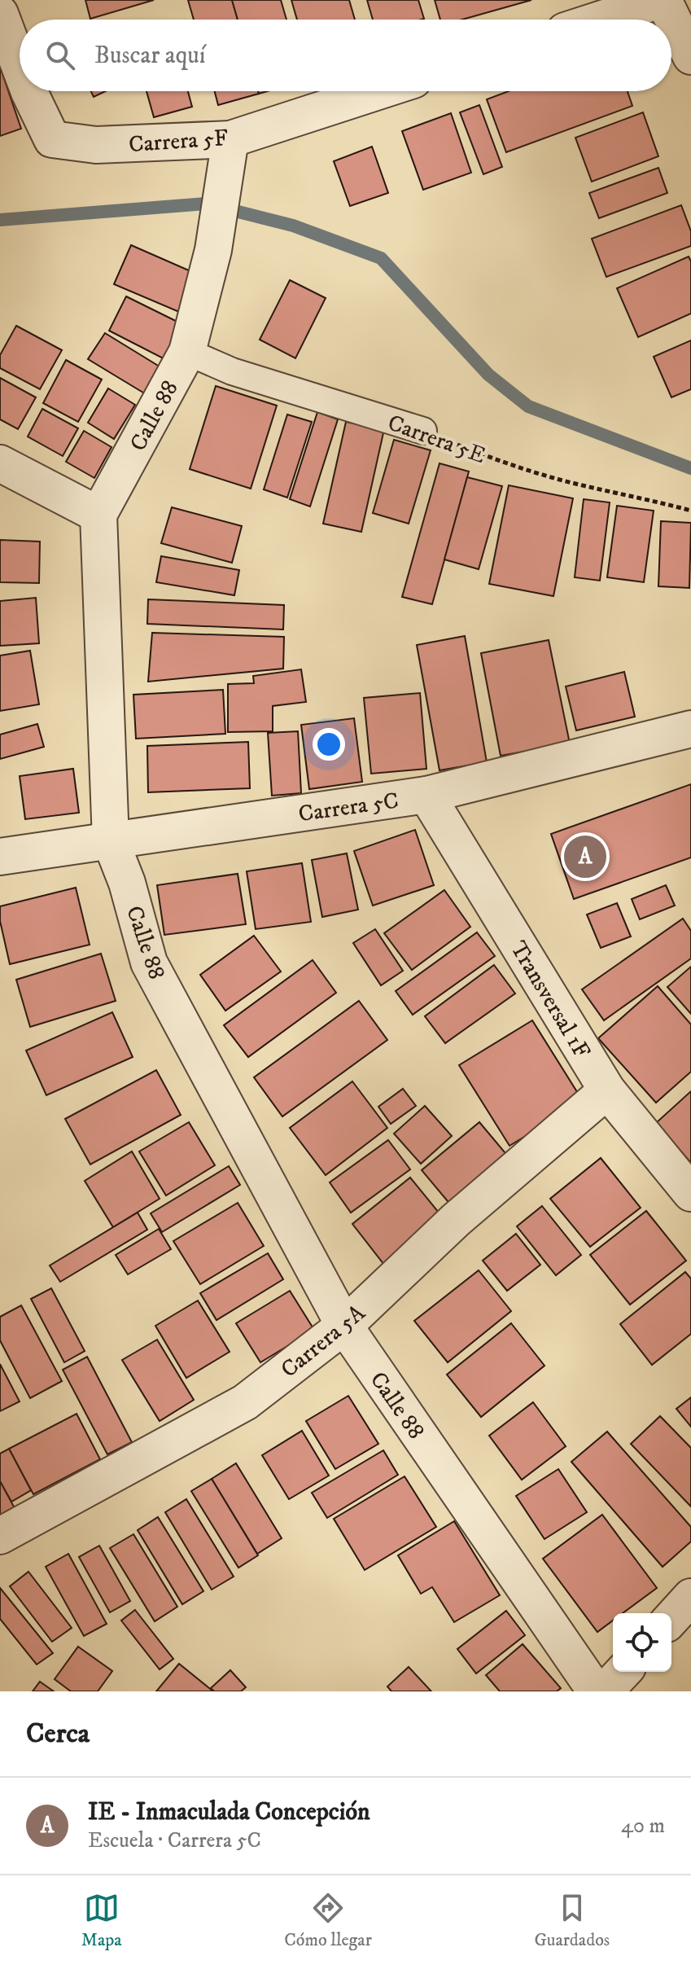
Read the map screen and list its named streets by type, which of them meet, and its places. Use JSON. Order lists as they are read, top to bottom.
{
  "streets": {
    "street": [
      "Carrera 5F",
      "Calle 88",
      "Carrera 5C",
      "Transversal 1F",
      "Carrera 5A"
    ],
    "lane": ["Carrera 5E"]
  },
  "crossings": [
    ["Carrera 5F", "Calle 88"],
    ["Calle 88", "Carrera 5E"],
    ["Calle 88", "Carrera 5C"],
    ["Calle 88", "Carrera 5A"],
    ["Carrera 5C", "Transversal 1F"],
    ["Transversal 1F", "Carrera 5A"]
  ],
  "page": {
    "search": "Buscar aquí",
    "pins": "A",
    "heading": "Cerca",
    "list": [
      {
        "mark": "A",
        "name": "IE - Inmaculada Concepción",
        "note": "Escuela · Carrera 5C",
        "value": "40 m"
      }
    ],
    "nav": ["Mapa", "Cómo llegar", "Guardados"]
  }
}
